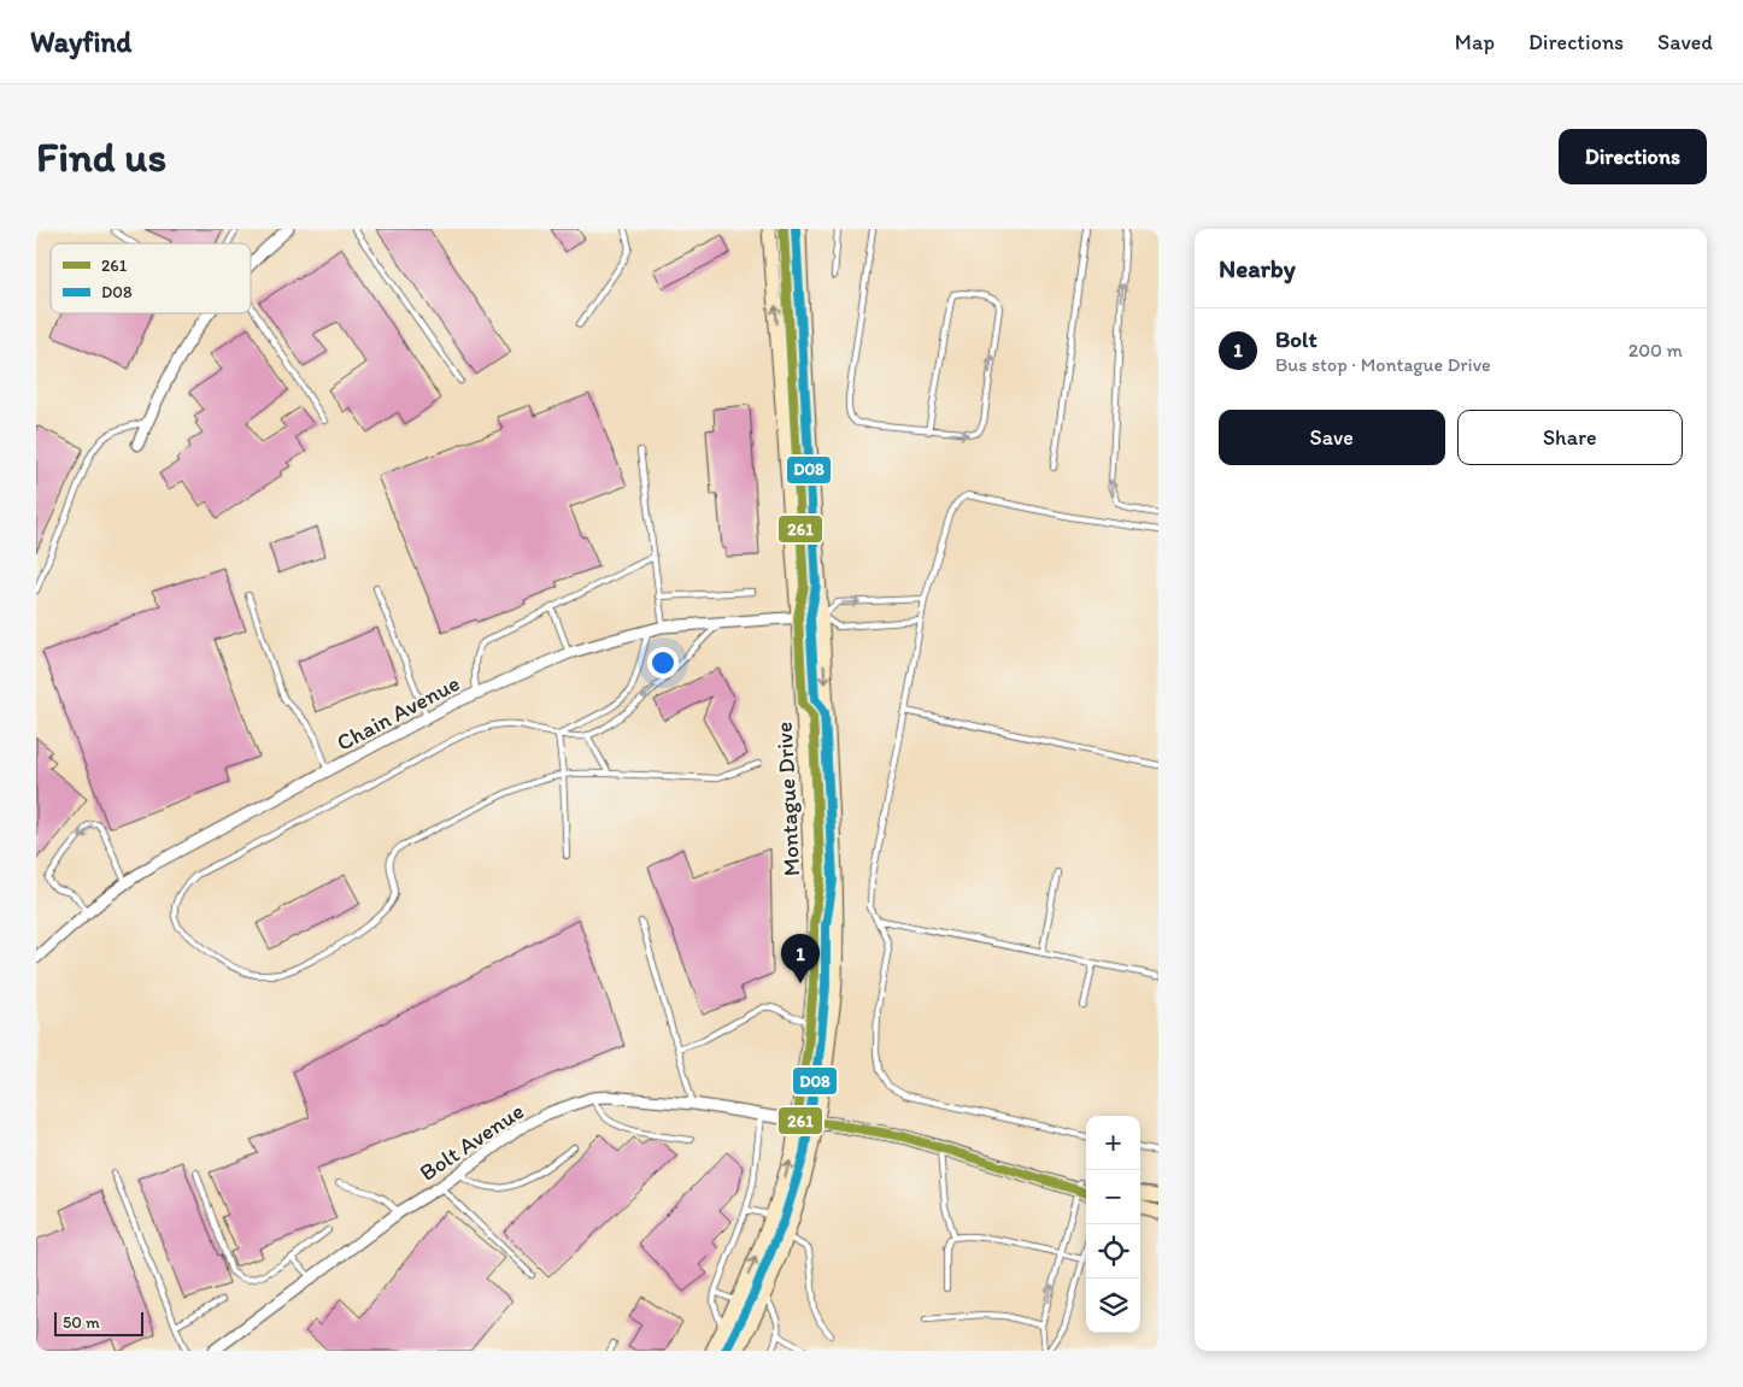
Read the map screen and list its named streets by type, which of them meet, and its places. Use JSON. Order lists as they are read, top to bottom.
{
  "streets": {
    "main road": ["Montague Drive"],
    "street": ["Chain Avenue", "Bolt Avenue"]
  },
  "crossings": [
    ["Chain Avenue", "Montague Drive"],
    ["Montague Drive", "Bolt Avenue"]
  ],
  "lines": ["transit line 261", "transit line D08"],
  "legend": ["261", "D08"],
  "scale_bar": "50 m",
  "page": {
    "header": "Wayfind",
    "nav": ["Map", "Directions", "Saved"],
    "buttons": [
      "Directions",
      ["Save", "Share"]
    ],
    "title": "Find us",
    "heading": "Nearby",
    "list": [
      {
        "mark": "1",
        "name": "Bolt",
        "note": "Bus stop · Montague Drive",
        "value": "200 m"
      }
    ],
    "pins": "1",
    "map_buttons": ["+", "−"],
    "scale": "50 m"
  }
}
